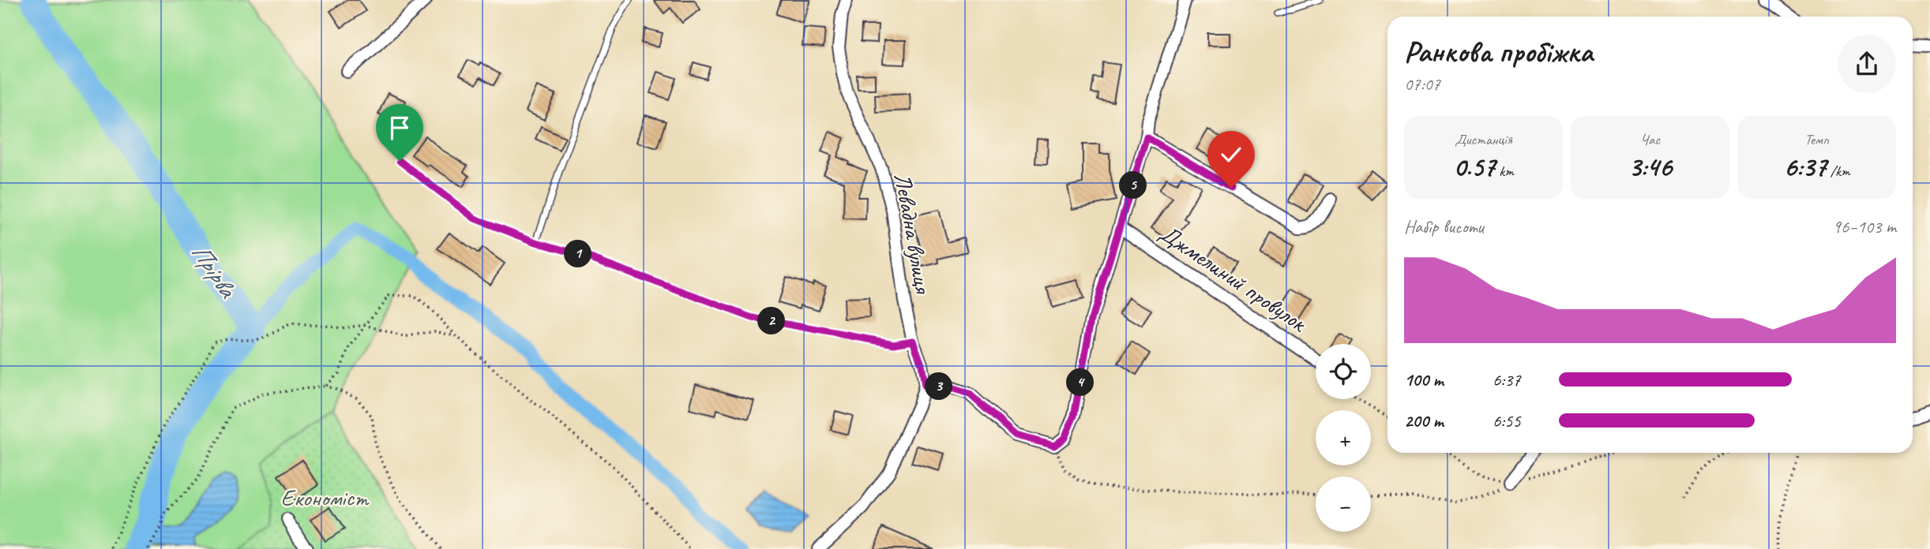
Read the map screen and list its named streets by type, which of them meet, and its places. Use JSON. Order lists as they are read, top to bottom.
{
  "streets": {
    "street": ["Левадна вулиця", "Джмелиний провулок"]
  },
  "water": ["Прірва"],
  "parks": ["Економіст"],
  "page": {
    "heading": ["Ранкова пробіжка", "07:07"],
    "stats": [
      ["Дистанція", "0.57 km"],
      ["Час", "3:46"],
      ["Темп", "6:37 /km"]
    ],
    "pins": [
      "5",
      "1",
      "2",
      "4",
      "3"
    ],
    "chart": ["Набір висоти", "96–103 m"],
    "map_buttons": ["+", "−"],
    "list": [
      {
        "name": "100 m",
        "note": "6:37"
      },
      {
        "name": "200 m",
        "note": "6:55"
      }
    ]
  }
}
